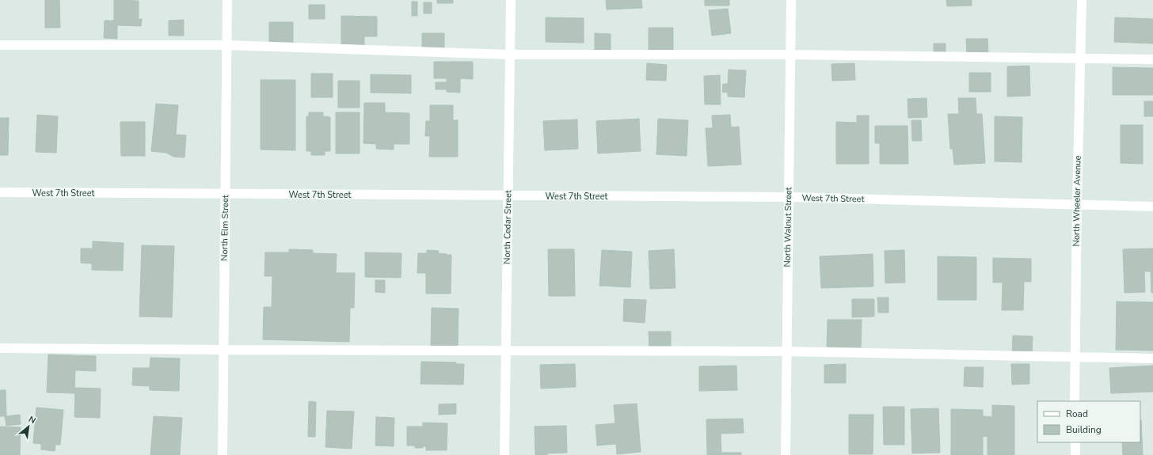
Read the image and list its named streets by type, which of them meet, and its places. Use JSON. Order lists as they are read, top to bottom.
{
  "streets": {
    "street": [
      "West 7th Street",
      "North Wheeler Avenue",
      "North Cedar Street",
      "North Walnut Street",
      "North Elm Street"
    ]
  },
  "crossings": [
    ["West 7th Street", "North Wheeler Avenue"],
    ["West 7th Street", "North Cedar Street"],
    ["West 7th Street", "North Walnut Street"],
    ["West 7th Street", "North Elm Street"]
  ],
  "legend": ["Road", "Building"],
  "north": "top right"
}
